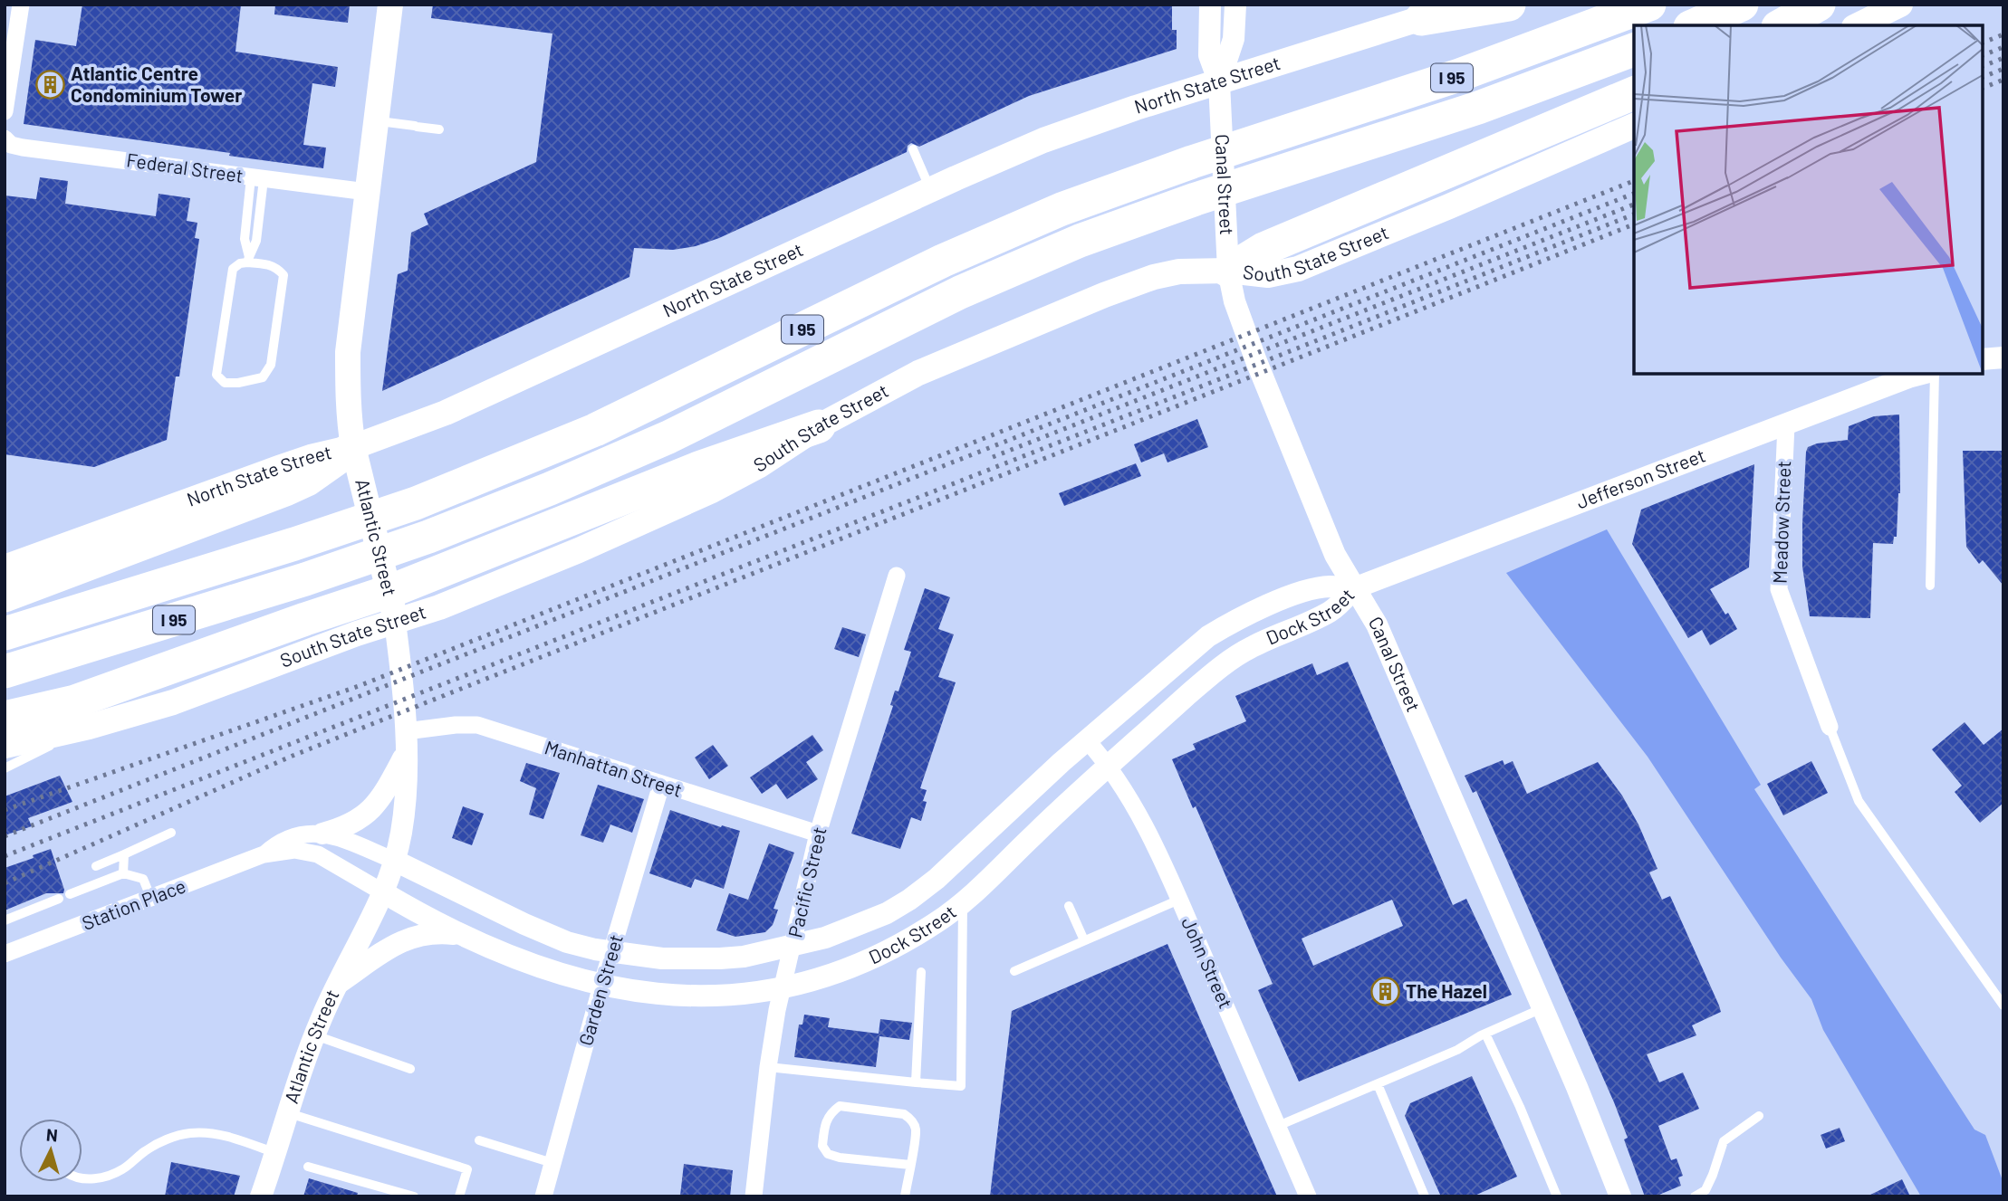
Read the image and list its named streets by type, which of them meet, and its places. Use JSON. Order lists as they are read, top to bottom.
{
  "streets": {
    "highway": ["I 95"],
    "main road": ["North State Street", "South State Street", "Atlantic Street"],
    "street": [
      "Federal Street",
      "Canal Street",
      "Jefferson Street",
      "Meadow Street",
      "Dock Street",
      "Manhattan Street",
      "Pacific Street",
      "Station Place",
      "John Street",
      "Garden Street"
    ]
  },
  "crossings": [
    ["North State Street", "Canal Street"],
    ["North State Street", "Atlantic Street"],
    ["Federal Street", "Atlantic Street"],
    ["Canal Street", "South State Street"],
    ["Canal Street", "Jefferson Street"],
    ["Canal Street", "Dock Street"],
    ["South State Street", "Atlantic Street"],
    ["Jefferson Street", "Meadow Street"],
    ["Jefferson Street", "Dock Street"],
    ["Atlantic Street", "Dock Street"],
    ["Atlantic Street", "Manhattan Street"],
    ["Atlantic Street", "Station Place"],
    ["Dock Street", "Pacific Street"],
    ["Dock Street", "Station Place"],
    ["Dock Street", "John Street"],
    ["Dock Street", "Garden Street"],
    ["Manhattan Street", "Pacific Street"],
    ["Manhattan Street", "Garden Street"]
  ],
  "places": {
    "building": ["Atlantic Centre Condominium Tower", "The Hazel"]
  },
  "north": "top"
}
